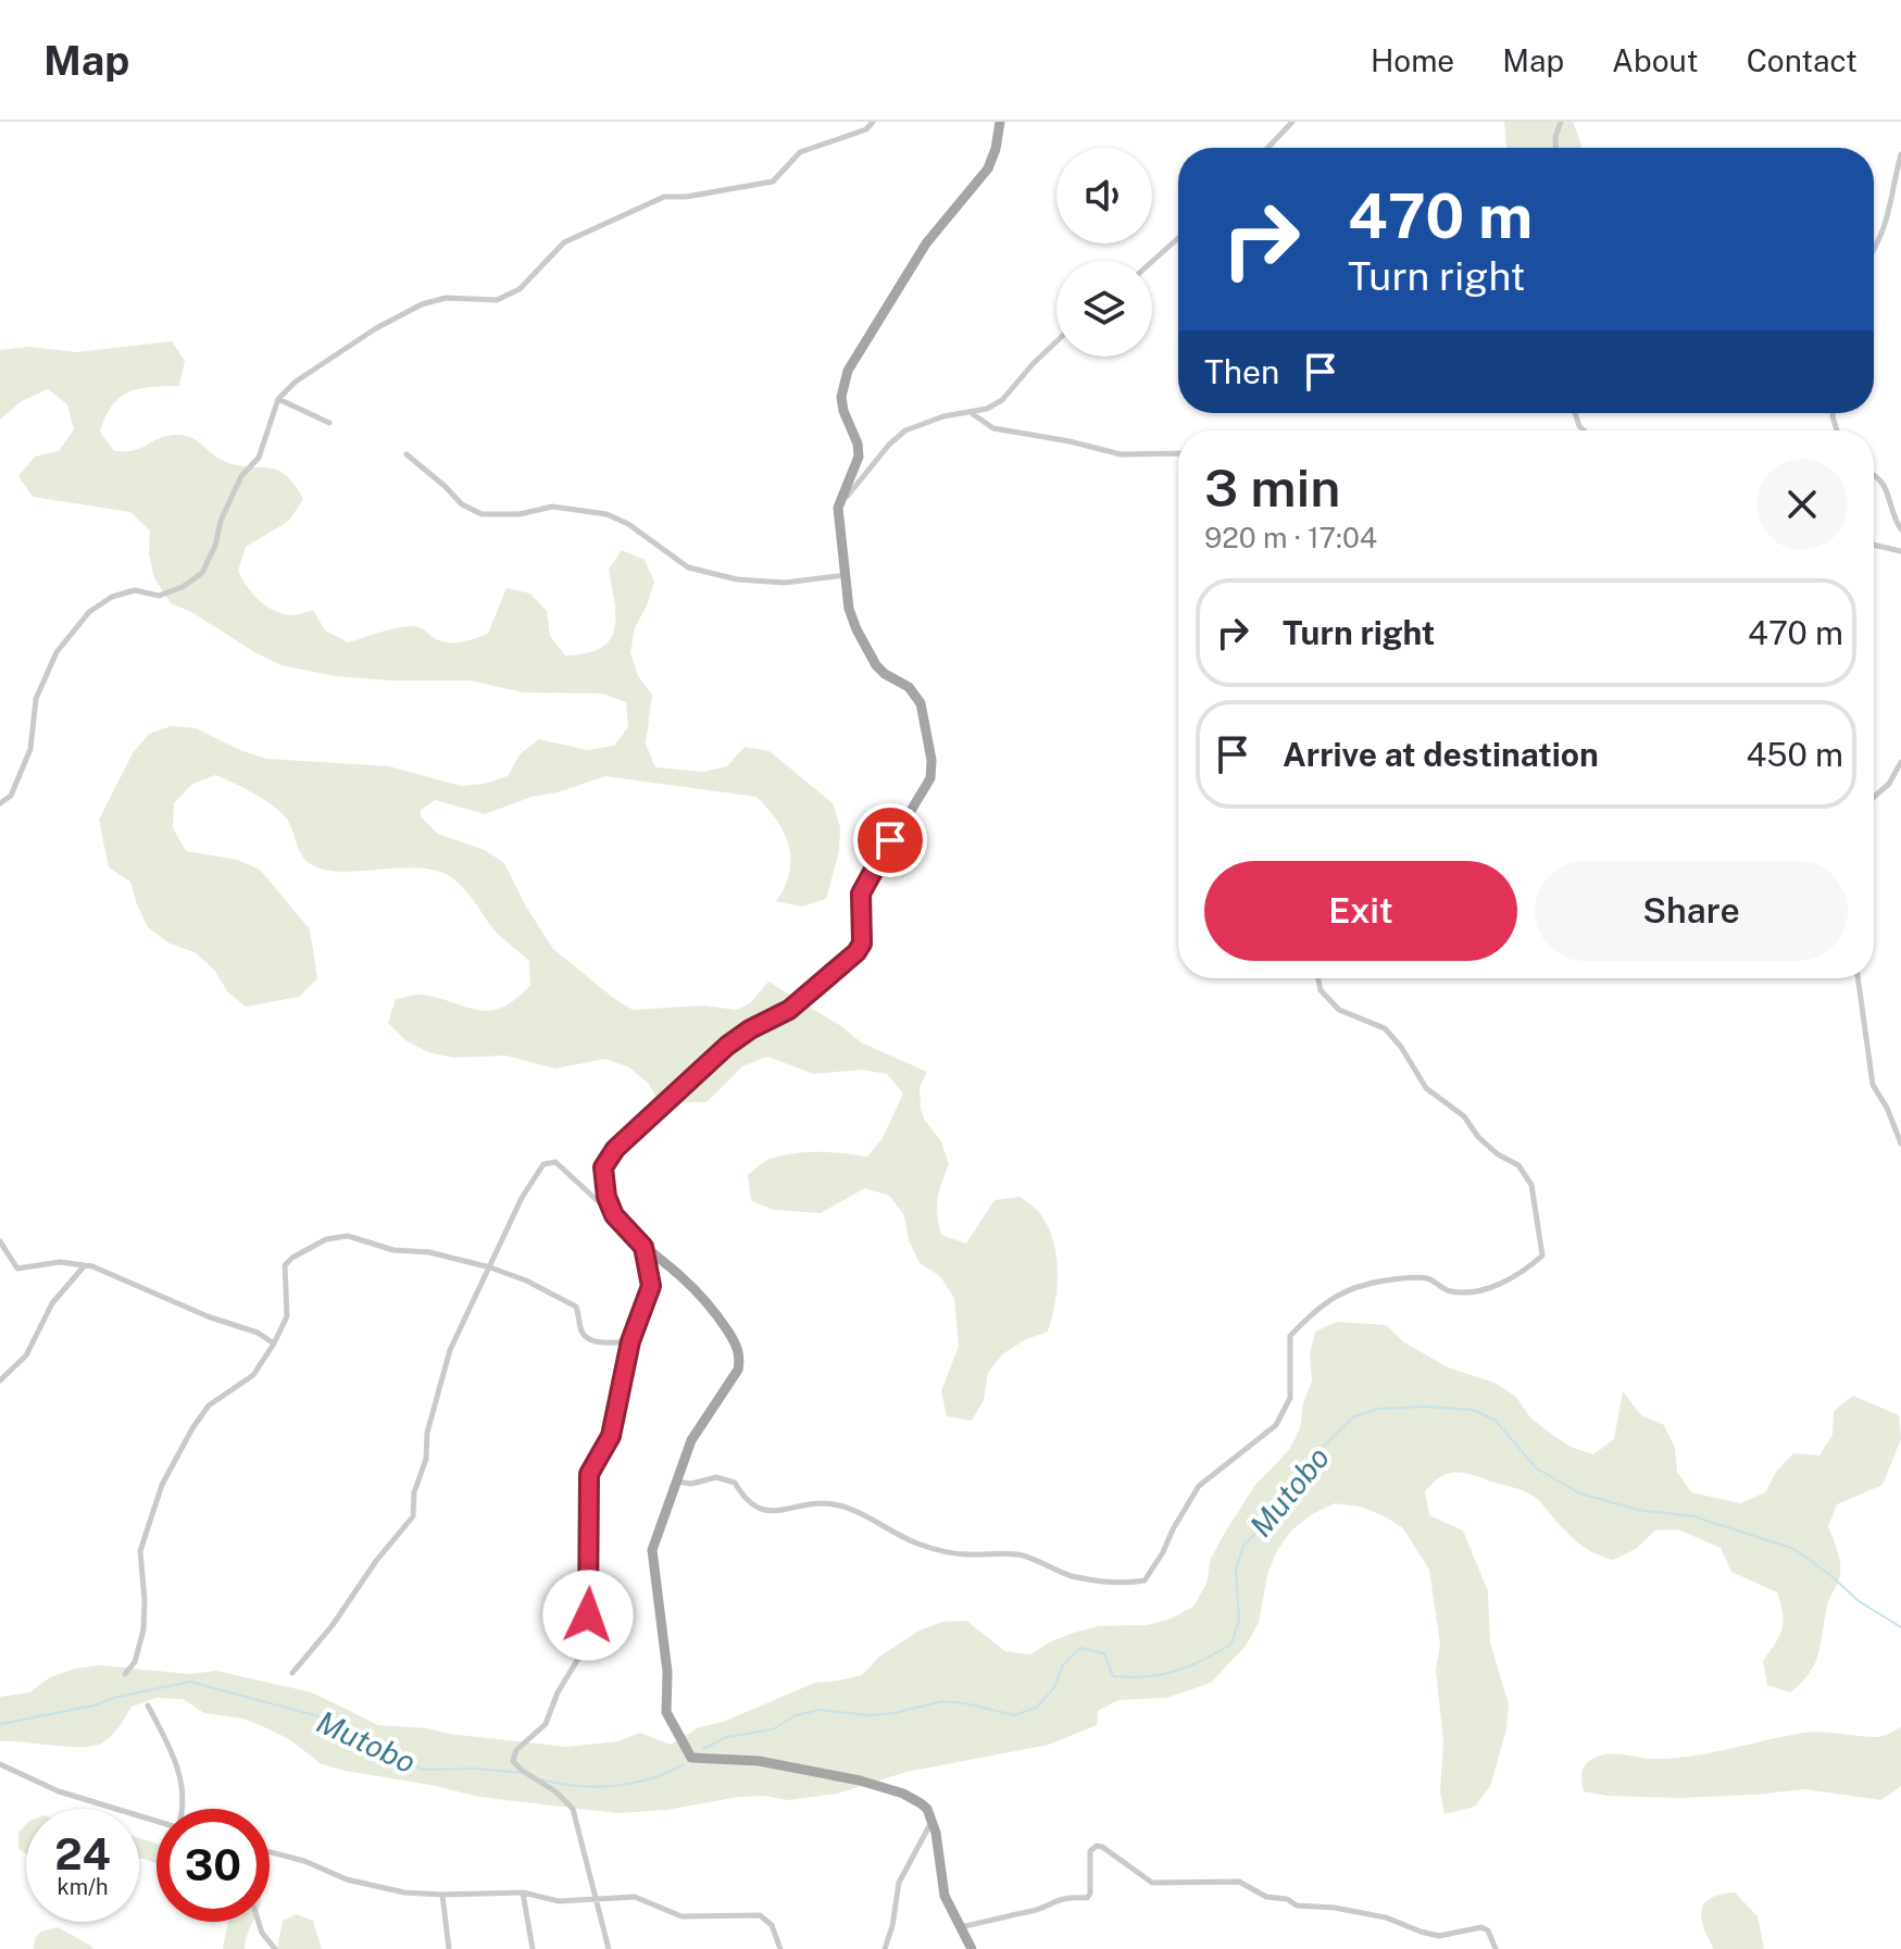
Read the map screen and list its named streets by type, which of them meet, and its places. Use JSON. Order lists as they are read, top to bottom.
{
  "water": ["Mutobo"],
  "page": {
    "header": "Map",
    "nav": [
      "Home",
      "Map",
      "About",
      "Contact"
    ],
    "turn": ["470 m", "Turn right"],
    "then": "Then",
    "heading": ["3 min", "920 m · 17:04"],
    "list": [
      {
        "name": "Turn right",
        "value": "470 m"
      },
      {
        "name": "Arrive at destination",
        "value": "450 m"
      }
    ],
    "buttons": ["Exit", "Share"],
    "speed": "24 km/h",
    "limit": "30"
  }
}
